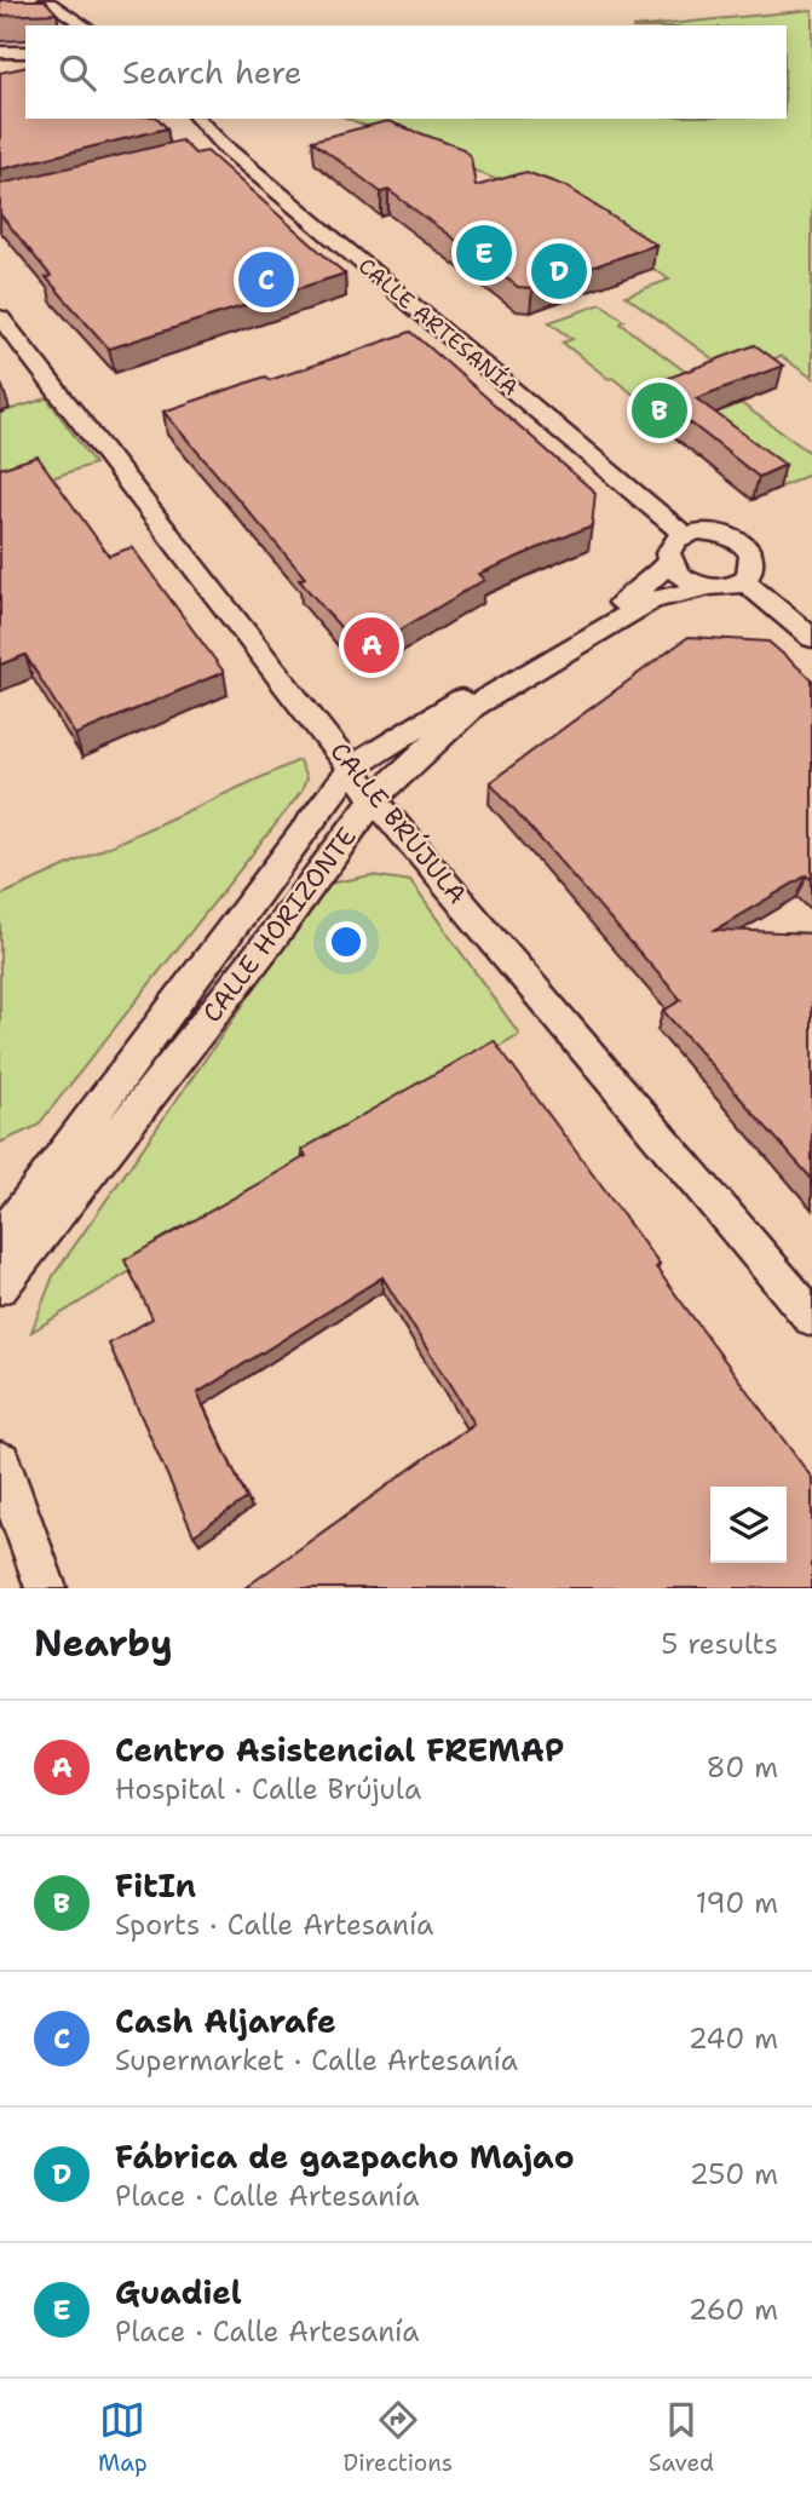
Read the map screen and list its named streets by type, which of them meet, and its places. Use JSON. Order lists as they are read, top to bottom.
{
  "streets": {
    "street": ["CALLE ARTESANÍA", "CALLE BRÚJULA", "CALLE HORIZONTE"]
  },
  "crossings": [
    ["CALLE ARTESANÍA", "CALLE HORIZONTE"],
    ["CALLE BRÚJULA", "CALLE HORIZONTE"]
  ],
  "page": {
    "search": "Search here",
    "pins": [
      "E",
      "D",
      "C",
      "B",
      "A"
    ],
    "heading": ["Nearby", "5 results"],
    "list": [
      {
        "mark": "A",
        "name": "Centro Asistencial FREMAP",
        "note": "Hospital · Calle Brújula",
        "value": "80 m"
      },
      {
        "mark": "B",
        "name": "FitIn",
        "note": "Sports · Calle Artesanía",
        "value": "190 m"
      },
      {
        "mark": "C",
        "name": "Cash Aljarafe",
        "note": "Supermarket · Calle Artesanía",
        "value": "240 m"
      },
      {
        "mark": "D",
        "name": "Fábrica de gazpacho Majao",
        "note": "Place · Calle Artesanía",
        "value": "250 m"
      },
      {
        "mark": "E",
        "name": "Guadiel",
        "note": "Place · Calle Artesanía",
        "value": "260 m"
      }
    ],
    "nav": ["Map", "Directions", "Saved"]
  }
}
